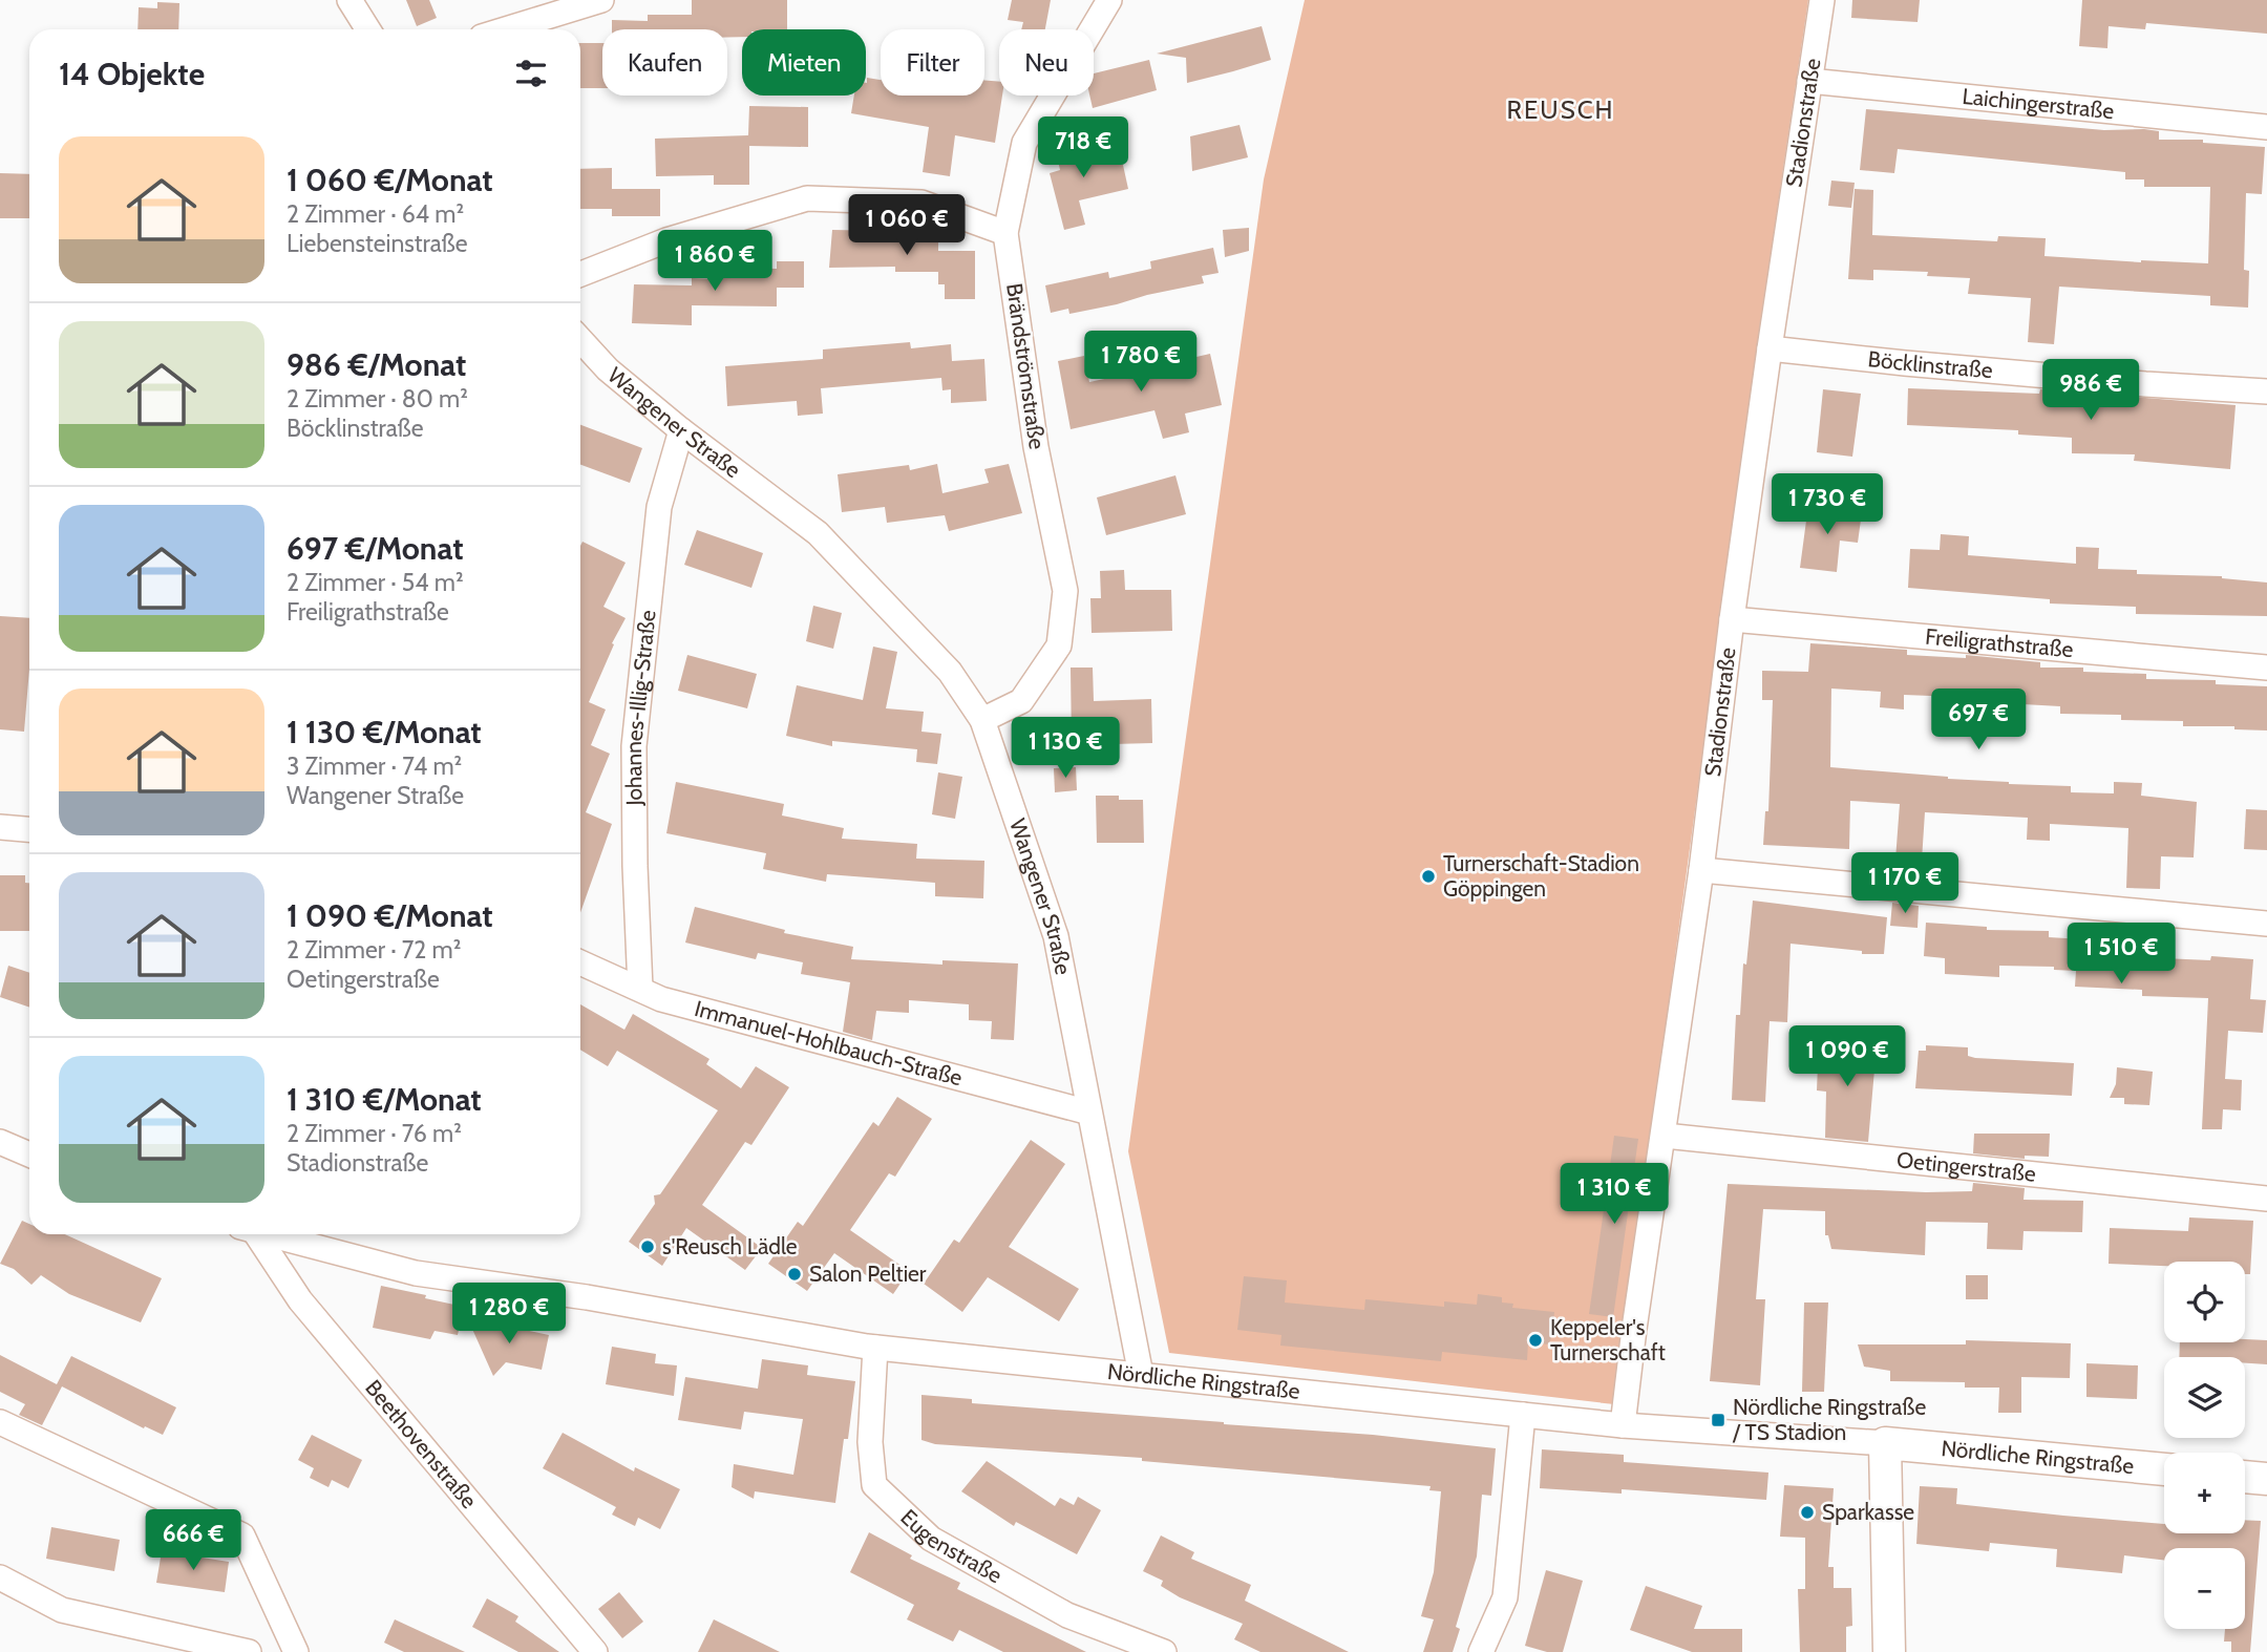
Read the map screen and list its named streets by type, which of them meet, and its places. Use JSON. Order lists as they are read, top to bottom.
{
  "streets": {
    "street": [
      "Laichingerstraße",
      "Stadionstraße",
      "Böcklinstraße",
      "Brändströmstraße",
      "Wangener Straße",
      "Freiligrathstraße",
      "Johannes-Illig-Straße",
      "Immanuel-Hohlbauch-Straße",
      "Oetingerstraße",
      "Nördliche Ringstraße",
      "Beethovenstraße",
      "Eugenstraße"
    ]
  },
  "crossings": [
    ["Laichingerstraße", "Stadionstraße"],
    ["Stadionstraße", "Böcklinstraße"],
    ["Stadionstraße", "Freiligrathstraße"],
    ["Stadionstraße", "Oetingerstraße"],
    ["Stadionstraße", "Nördliche Ringstraße"],
    ["Brändströmstraße", "Wangener Straße"],
    ["Wangener Straße", "Johannes-Illig-Straße"],
    ["Wangener Straße", "Immanuel-Hohlbauch-Straße"],
    ["Wangener Straße", "Nördliche Ringstraße"],
    ["Johannes-Illig-Straße", "Immanuel-Hohlbauch-Straße"],
    ["Nördliche Ringstraße", "Eugenstraße"]
  ],
  "districts": ["REUSCH"],
  "places": {
    "other": [
      "Turnerschaft-Stadion Göppingen",
      "s'Reusch Lädle",
      "Salon Peltier",
      "Keppeler's Turnerschaft",
      "Sparkasse"
    ],
    "transit": ["Nördliche Ringstraße / TS Stadion"]
  },
  "page": {
    "chip": [
      "Kaufen",
      "Mieten",
      "Filter",
      "Neu"
    ],
    "heading": "14 Objekte",
    "price": [
      "718 €",
      "1 060 €",
      "1 860 €",
      "1 780 €",
      "986 €",
      "1 730 €",
      "697 €",
      "1 130 €",
      "1 170 €",
      "1 510 €",
      "1 090 €",
      "1 310 €",
      "1 280 €",
      "666 €"
    ],
    "list": [
      {
        "name": "1 060 €/Monat",
        "note": "2 Zimmer · 64 m² · Liebensteinstraße"
      },
      {
        "name": "986 €/Monat",
        "note": "2 Zimmer · 80 m² · Böcklinstraße"
      },
      {
        "name": "697 €/Monat",
        "note": "2 Zimmer · 54 m² · Freiligrathstraße"
      },
      {
        "name": "1 130 €/Monat",
        "note": "3 Zimmer · 74 m² · Wangener Straße"
      },
      {
        "name": "1 090 €/Monat",
        "note": "2 Zimmer · 72 m² · Oetingerstraße"
      },
      {
        "name": "1 310 €/Monat",
        "note": "2 Zimmer · 76 m² · Stadionstraße"
      }
    ],
    "map_buttons": ["+", "−"]
  }
}
